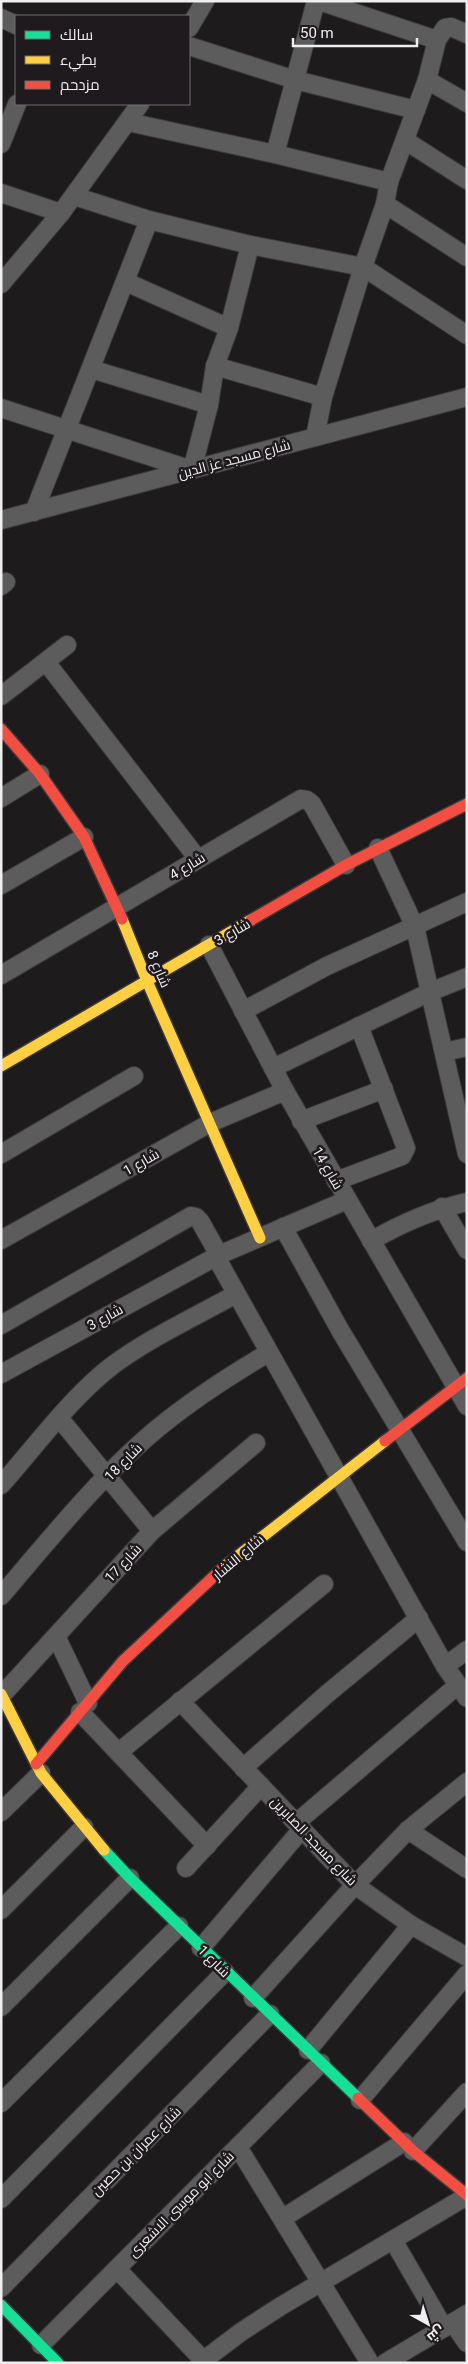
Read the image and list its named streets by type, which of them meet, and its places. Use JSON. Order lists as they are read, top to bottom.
{
  "streets": {
    "street": [
      "شارع مسجد عز الدين",
      "شارع 4",
      "شارع 3",
      "شارع 8",
      "شارع 1",
      "شارع 14",
      "شارع 18",
      "شارع النشار",
      "شارع 17",
      "شارع مسجد الصابرين",
      "شارع عمران بن حصين",
      "شارع ابو موسى الاشعرى"
    ]
  },
  "crossings": [
    ["شارع 4", "شارع 3"],
    ["شارع 4", "شارع 8"],
    ["شارع 3", "شارع 8"],
    ["شارع 3", "شارع 14"],
    ["شارع 8", "شارع 1"],
    ["شارع 1", "شارع 14"],
    ["شارع 1", "شارع النشار"],
    ["شارع 1", "شارع 17"],
    ["شارع 1", "شارع عمران بن حصين"],
    ["شارع 1", "شارع ابو موسى الاشعرى"],
    ["شارع 14", "شارع النشار"]
  ],
  "legend": ["سالك", "بطيء", "مزدحم"],
  "scale_bar": "50 m",
  "north": "bottom right"
}
